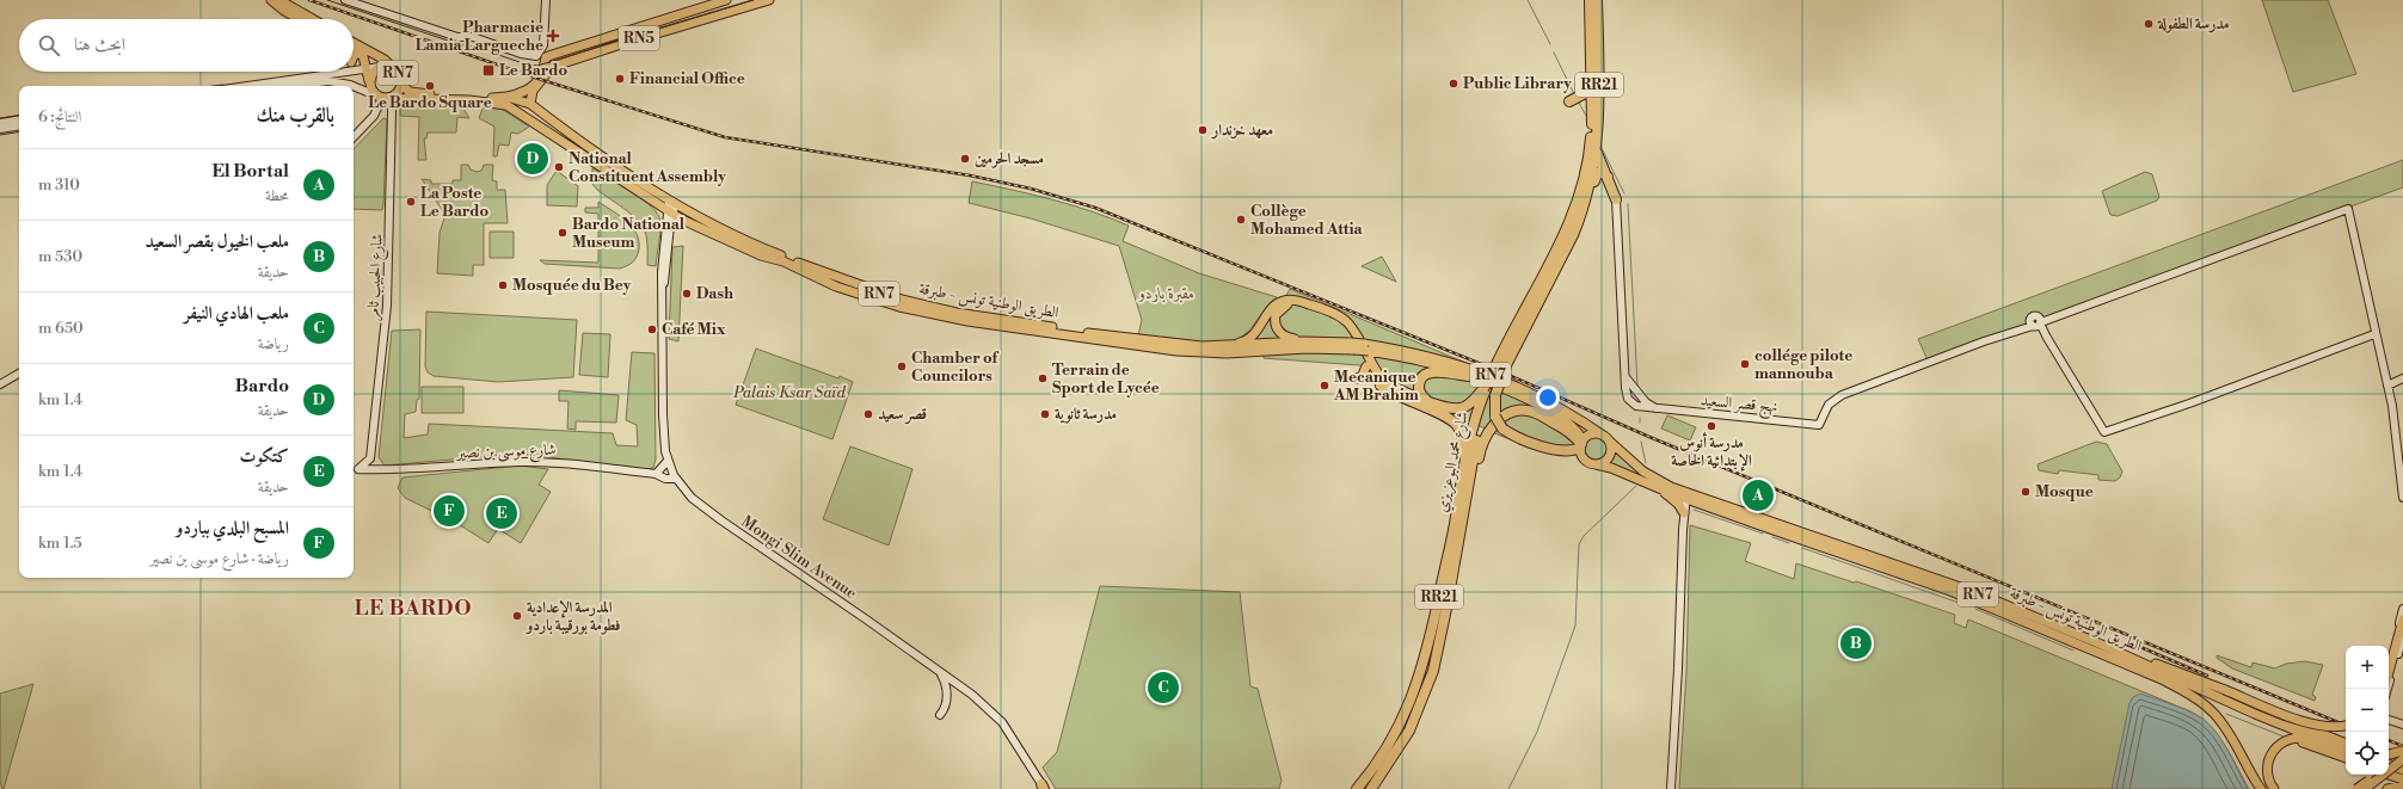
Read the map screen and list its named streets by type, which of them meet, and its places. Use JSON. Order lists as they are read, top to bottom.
{
  "streets": {
    "highway": ["RR21", "شارع محمد البوعزيزي"],
    "main road": ["RN5", "RN7", "الطريق الوطنية تونس - طبرقة"],
    "street": [
      "شارع الحبيب ثامر",
      "نهج قصر السعيد",
      "شارع موسى بن نصير",
      "Mongi Slim Avenue"
    ]
  },
  "crossings": [
    ["RN5", "الطريق الوطنية تونس - طبرقة"],
    ["RN7", "شارع الحبيب ثامر"],
    ["RN7", "الطريق الوطنية تونس - طبرقة"],
    ["شارع الحبيب ثامر", "الطريق الوطنية تونس - طبرقة"],
    ["شارع الحبيب ثامر", "شارع موسى بن نصير"],
    ["الطريق الوطنية تونس - طبرقة", "Mongi Slim Avenue"],
    ["شارع موسى بن نصير", "Mongi Slim Avenue"]
  ],
  "districts": ["LE BARDO"],
  "parks": ["مقبرة باردو", "Palais Ksar Saïd"],
  "places": {
    "other": [
      "مدرسة الطفولة",
      "Financial Office",
      "Public Library",
      "Le Bardo Square",
      "معهد خزندار",
      "مسجد الحرمين",
      "National Constituent Assembly",
      "La Poste Le Bardo",
      "Collège Mohamed Attia",
      "Bardo National Museum",
      "Mosquée du Bey",
      "Dash",
      "Café Mix",
      "collége pilote mannouba",
      "Chamber of Councilors",
      "Terrain de Sport de Lycée",
      "Mecanique AM Brahim",
      "قصر سعيد",
      "مدرسة ثانوية",
      "مدرسة أنوس الإبتدائية الخاصة",
      "Mosque",
      "المدرسة الإعدادية فطومة بورقيبة باردو"
    ],
    "health": ["Pharmacie Lamia Largueche"],
    "transit": ["Le Bardo"]
  },
  "page": {
    "search": "ابحث هنا",
    "heading": ["بالقرب منك", "النتائج: 6"],
    "pins": [
      "D",
      "A",
      "F",
      "E",
      "B",
      "C"
    ],
    "list": [
      {
        "mark": "A",
        "name": "El Bortal",
        "note": "محطة",
        "value": "310 m"
      },
      {
        "mark": "B",
        "name": "ملعب الخيول بقصر السعيد",
        "note": "حديقة",
        "value": "530 m"
      },
      {
        "mark": "C",
        "name": "ملعب الهادي النيفر",
        "note": "رياضة",
        "value": "650 m"
      },
      {
        "mark": "D",
        "name": "Bardo",
        "note": "حديقة",
        "value": "1.4 km"
      },
      {
        "mark": "E",
        "name": "كتكوت",
        "note": "حديقة",
        "value": "1.4 km"
      },
      {
        "mark": "F",
        "name": "المسبح البلدي بباردو",
        "note": "رياضة · شارع موسى بن نصير",
        "value": "1.5 km"
      }
    ],
    "map_buttons": ["+", "−"]
  }
}
